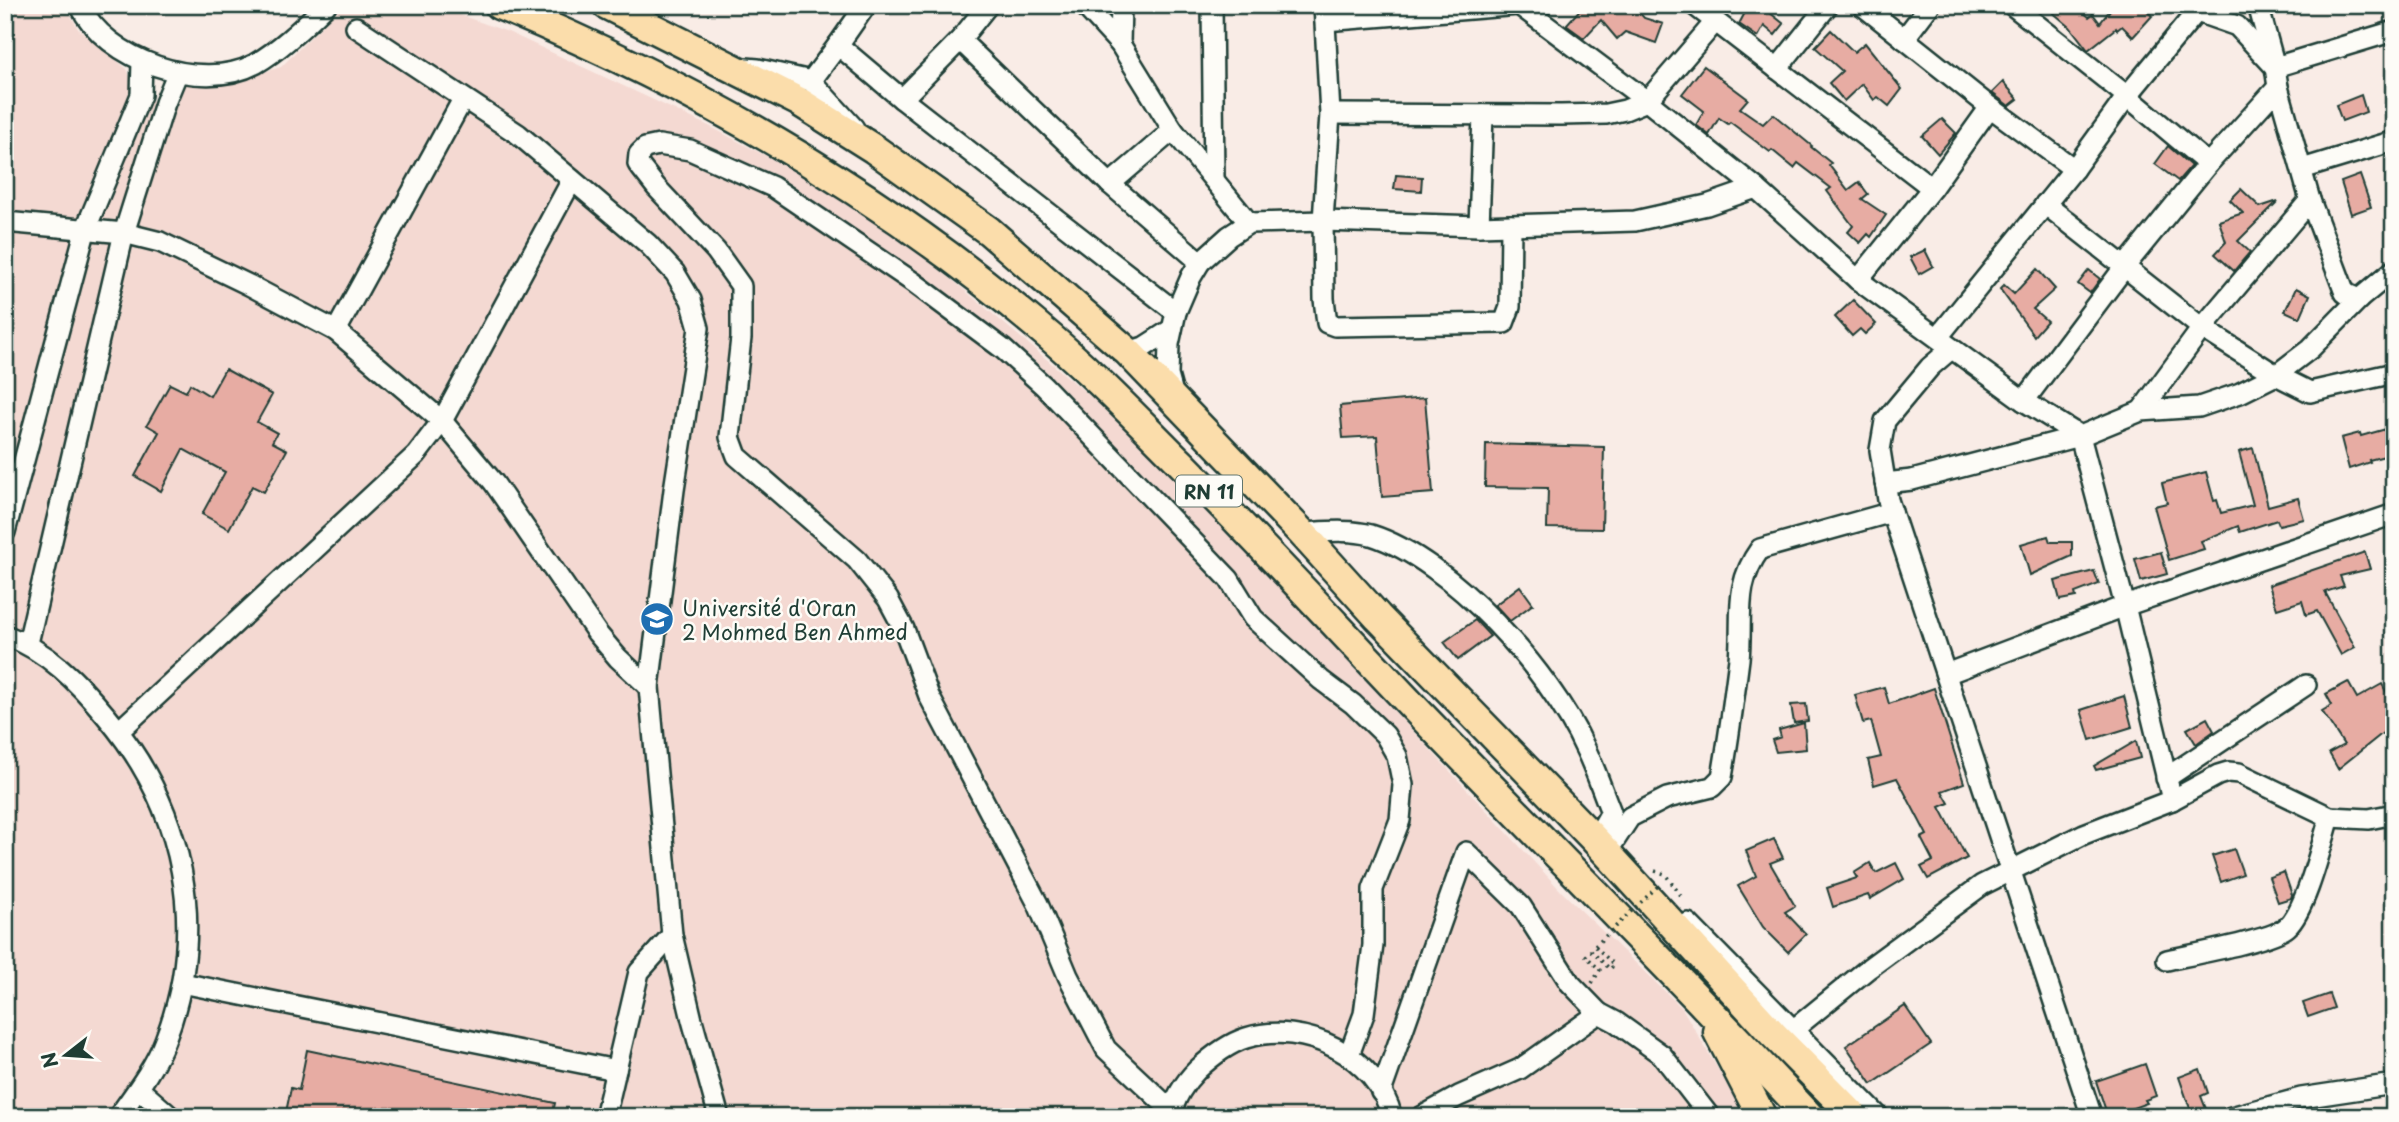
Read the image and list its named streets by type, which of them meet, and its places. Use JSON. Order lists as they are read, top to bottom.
{
  "streets": {
    "highway": ["RN 11"]
  },
  "places": {
    "school or university": ["Université d'Oran 2 Mohmed Ben Ahmed"]
  },
  "north": "left"
}
